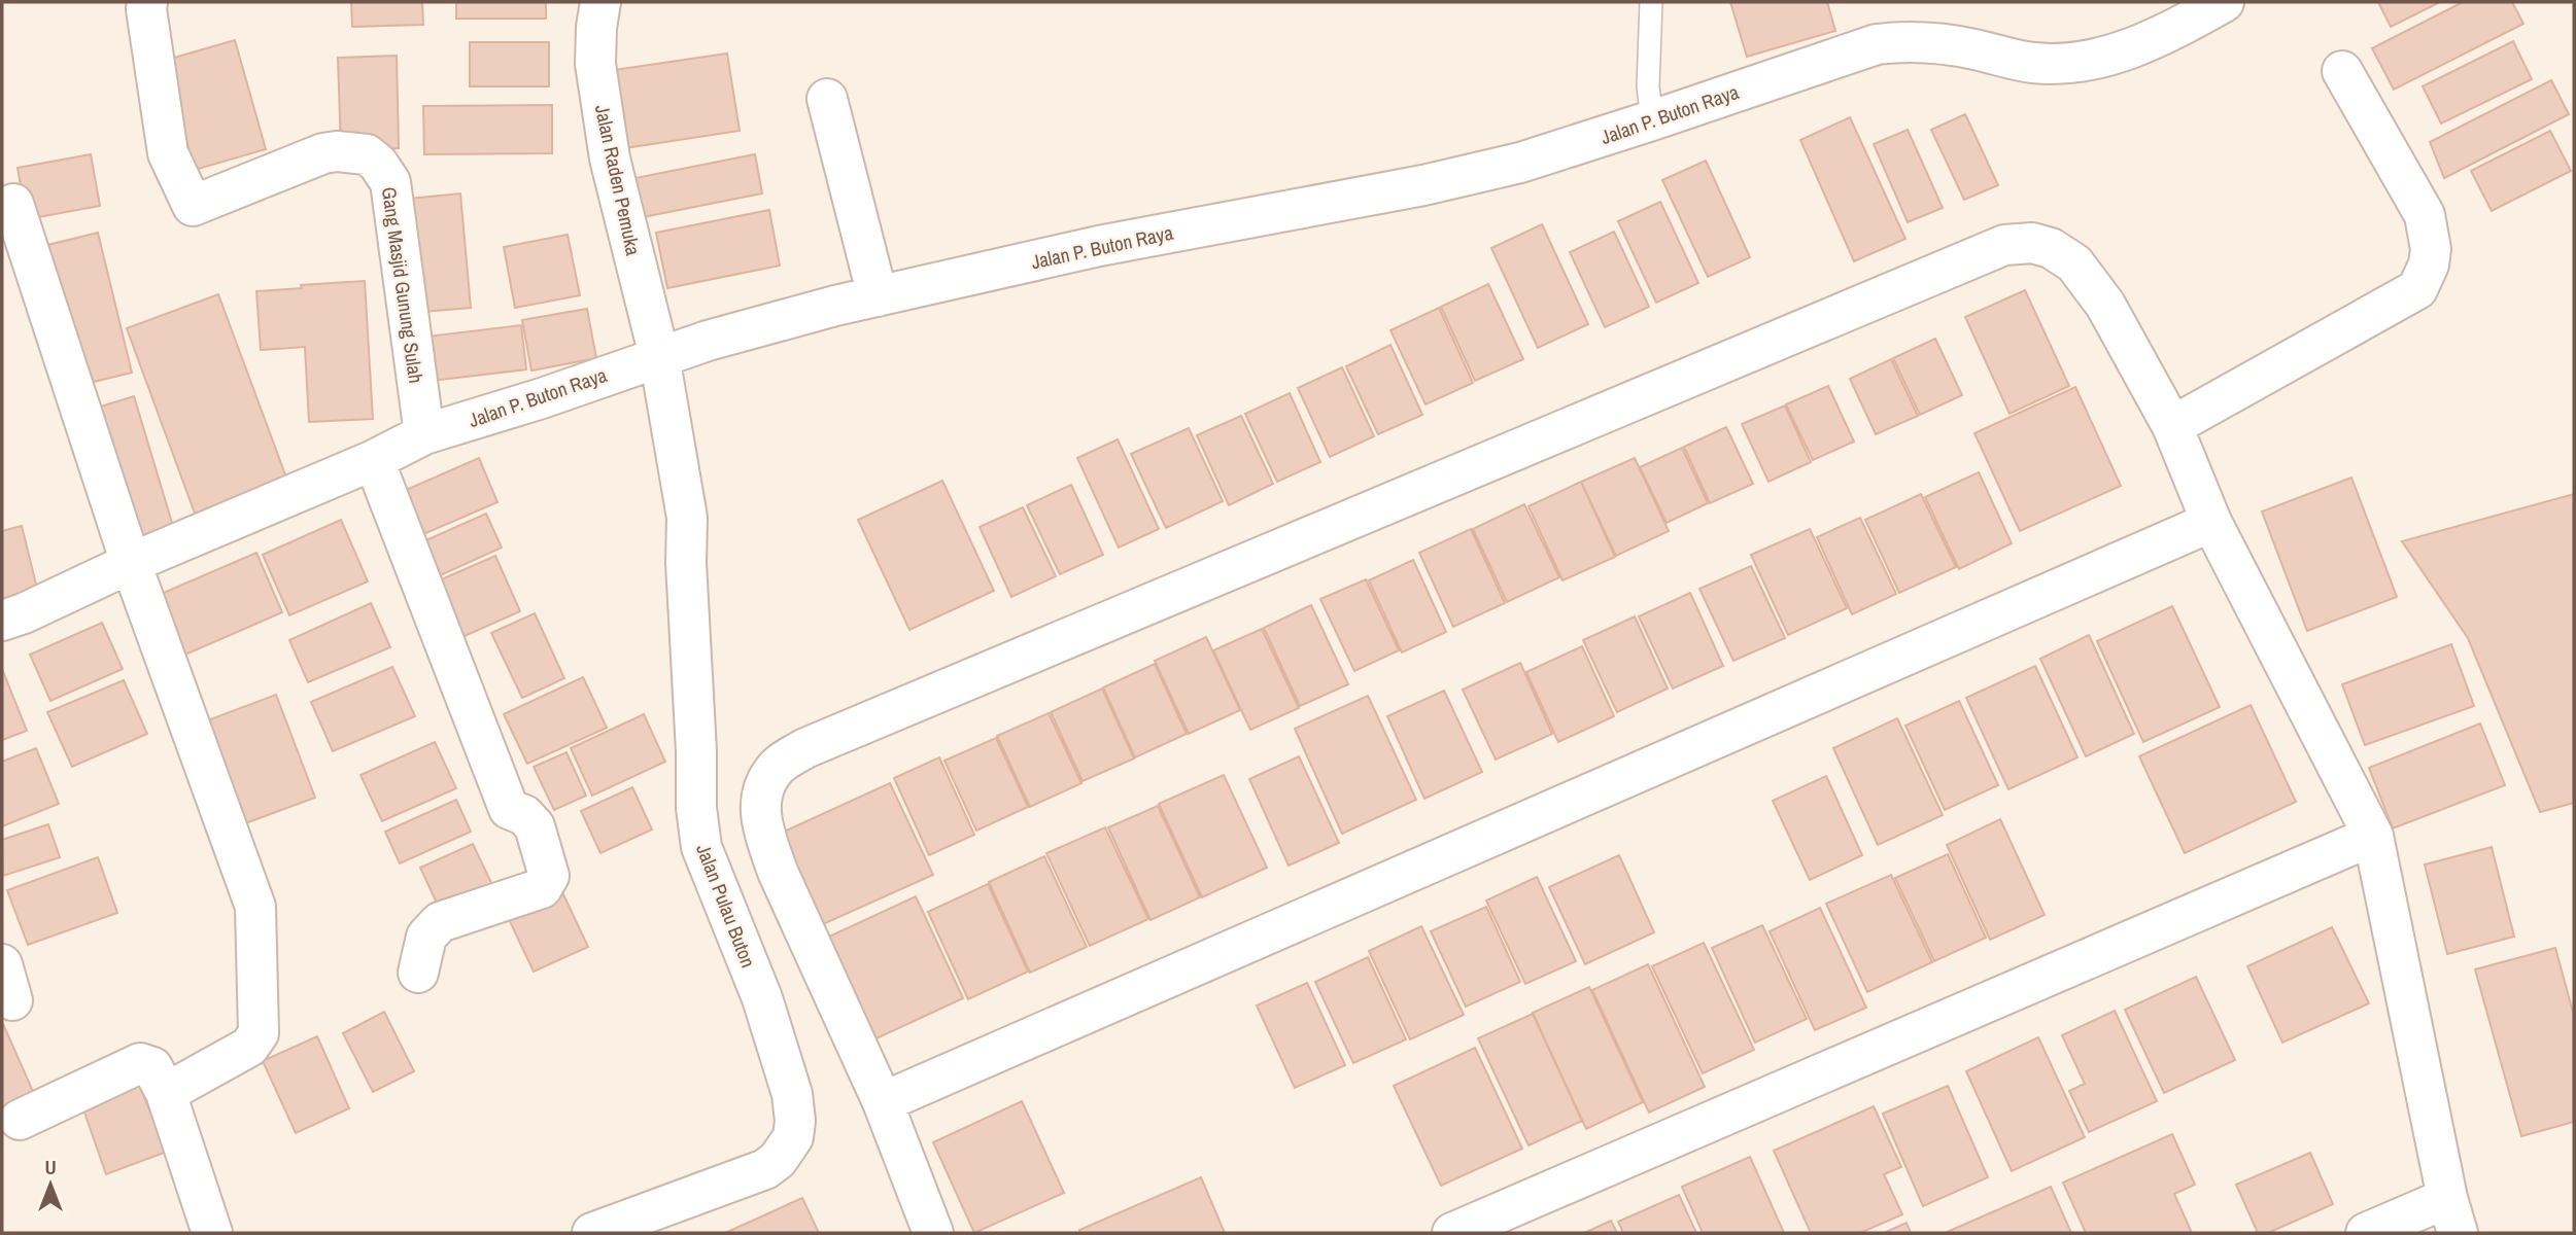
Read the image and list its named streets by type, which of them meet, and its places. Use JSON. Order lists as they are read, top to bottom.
{
  "streets": {
    "street": [
      "Jalan P. Buton Raya",
      "Jalan Raden Pemuka",
      "Gang Masjid Gunung Sulah",
      "Jalan Pulau Buton"
    ]
  },
  "crossings": [
    ["Jalan P. Buton Raya", "Jalan Raden Pemuka"],
    ["Jalan P. Buton Raya", "Gang Masjid Gunung Sulah"],
    ["Jalan P. Buton Raya", "Jalan Pulau Buton"],
    ["Jalan Raden Pemuka", "Jalan Pulau Buton"]
  ],
  "north": "top"
}
